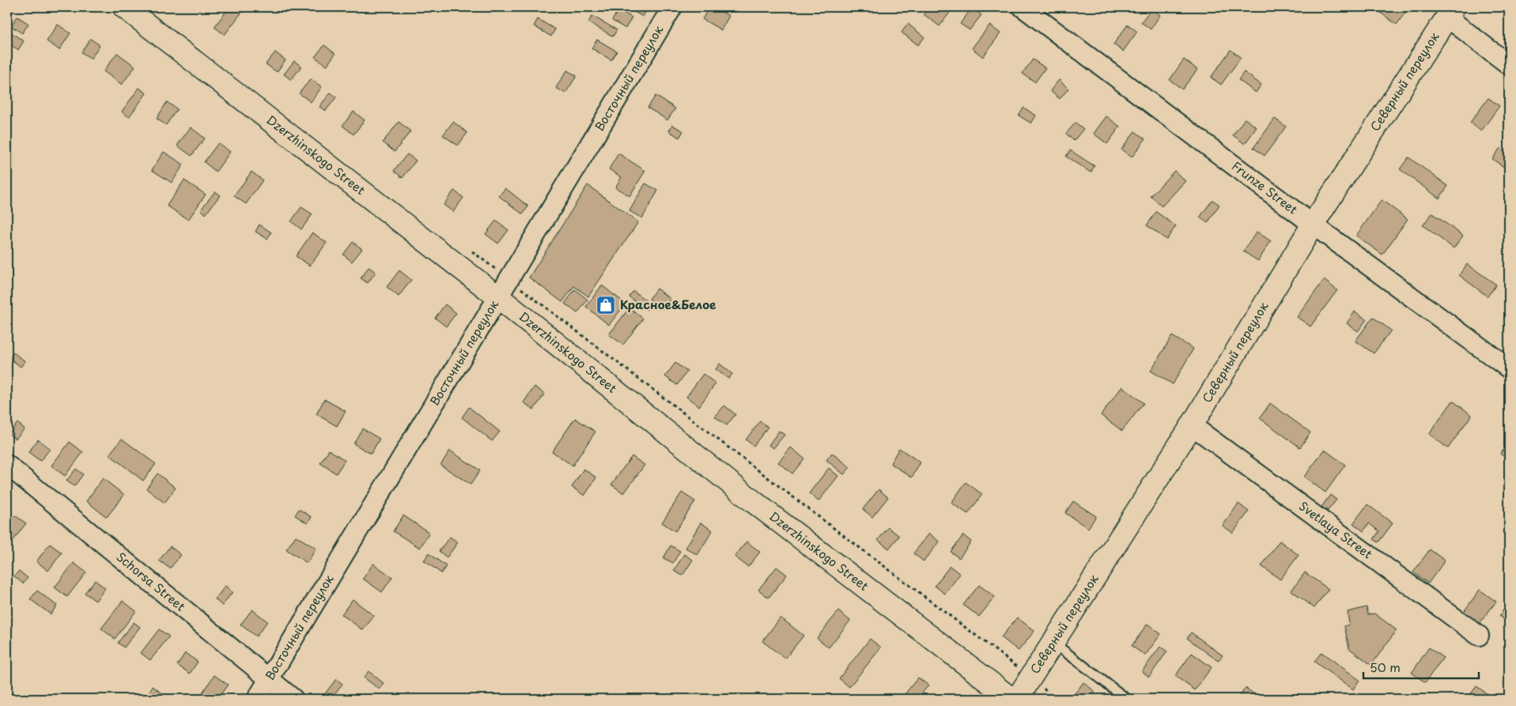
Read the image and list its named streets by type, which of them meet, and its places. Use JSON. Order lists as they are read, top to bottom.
{
  "streets": {
    "street": [
      "Восточный переулок",
      "Северный переулок",
      "Dzerzhinskogo Street",
      "Frunze Street",
      "Svetlaya Street",
      "Schorsa Street"
    ]
  },
  "crossings": [
    ["Восточный переулок", "Dzerzhinskogo Street"],
    ["Восточный переулок", "Schorsa Street"],
    ["Северный переулок", "Frunze Street"],
    ["Северный переулок", "Svetlaya Street"]
  ],
  "places": {
    "shop": ["Красное&Белое"]
  },
  "scale_bar": "50 m"
}
